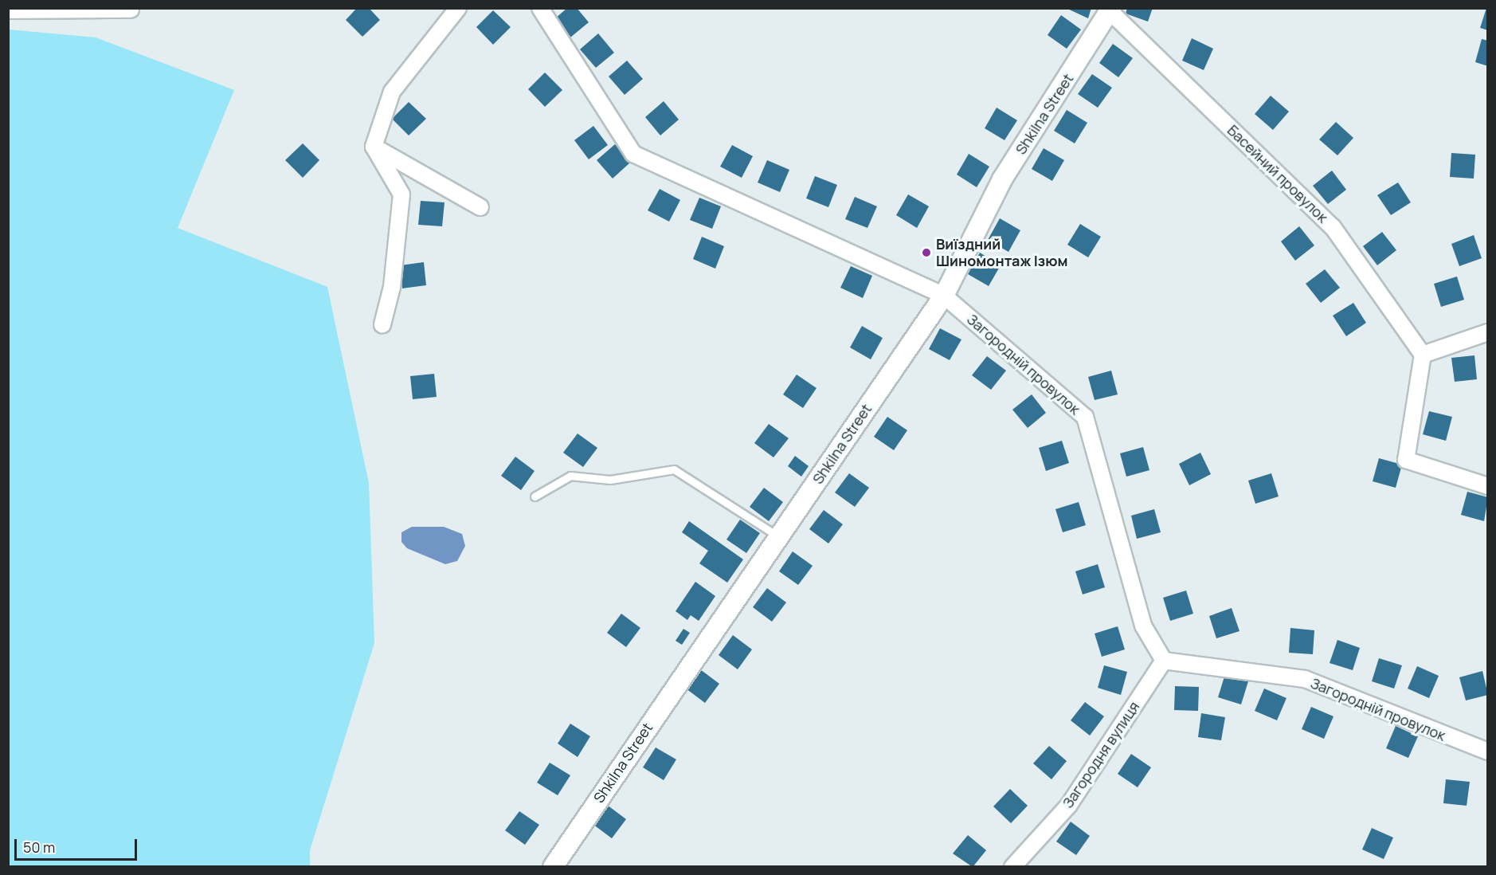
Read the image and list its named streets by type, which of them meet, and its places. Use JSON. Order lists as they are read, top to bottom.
{
  "streets": {
    "street": [
      "Shkilna Street",
      "Басейний провулок",
      "Загородній провулок",
      "Загородня вулиця"
    ]
  },
  "crossings": [
    ["Shkilna Street", "Басейний провулок"],
    ["Shkilna Street", "Загородній провулок"],
    ["Загородній провулок", "Загородня вулиця"]
  ],
  "places": ["Виїздний Шиномонтаж Ізюм"],
  "scale_bar": "50 m"
}
